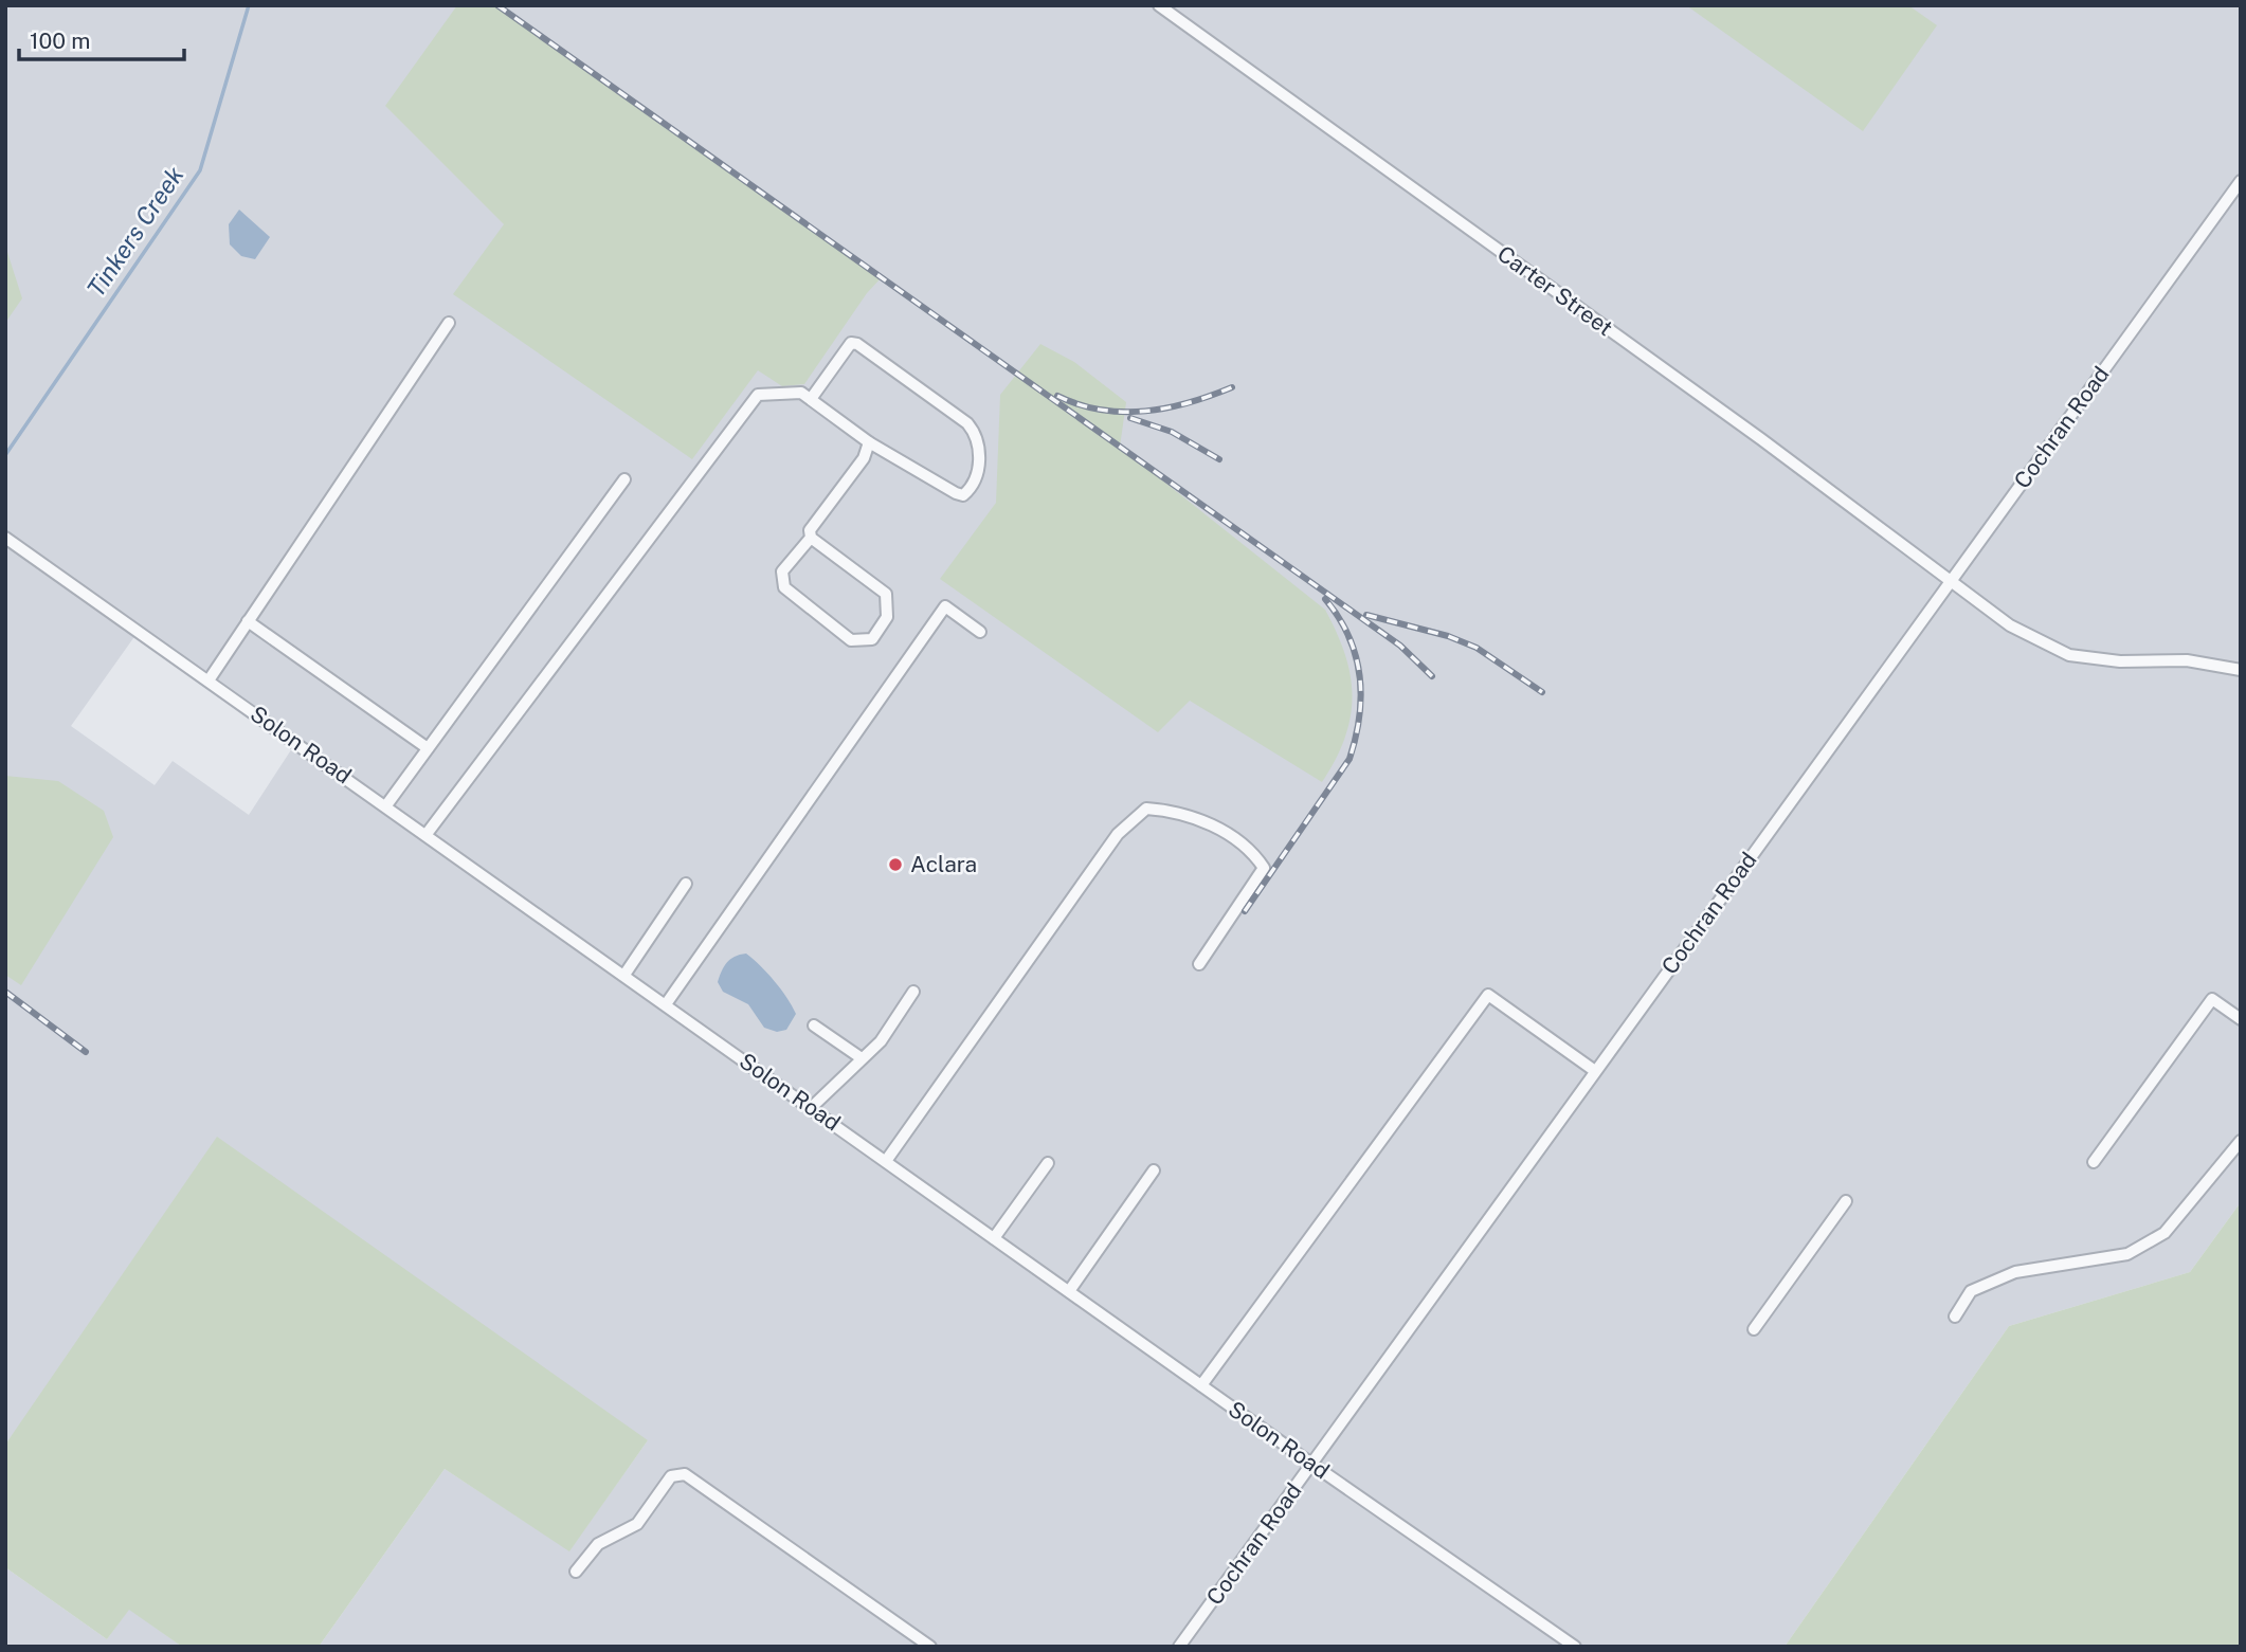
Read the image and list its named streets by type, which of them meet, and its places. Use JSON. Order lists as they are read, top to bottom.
{
  "streets": {
    "street": ["Carter Street", "Cochran Road", "Solon Road"]
  },
  "crossings": [
    ["Carter Street", "Cochran Road"],
    ["Cochran Road", "Solon Road"]
  ],
  "water": ["Tinkers Creek"],
  "places": ["Aclara"],
  "scale_bar": "100 m"
}
